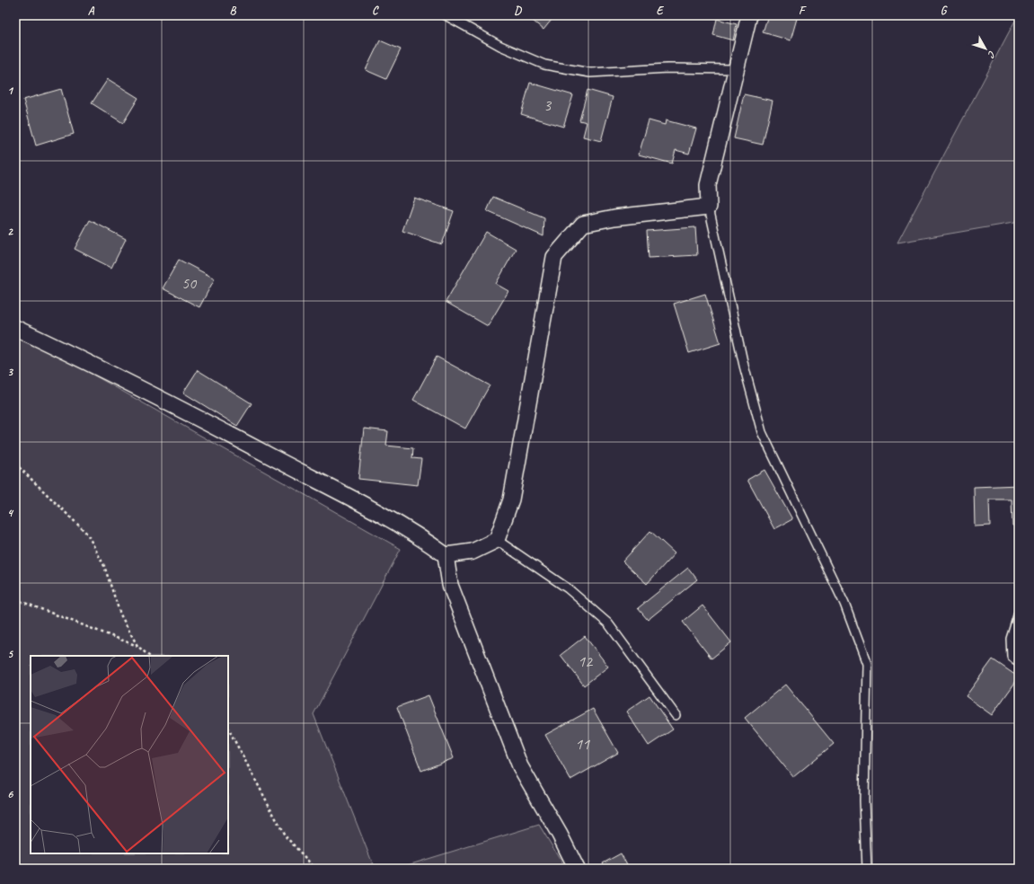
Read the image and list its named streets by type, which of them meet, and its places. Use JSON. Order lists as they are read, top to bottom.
{
  "house_numbers": [
    "3",
    "50",
    "12",
    "11"
  ],
  "north": "bottom right",
  "grid": {
    "columns": [
      "A",
      "B",
      "C",
      "D",
      "E",
      "F",
      "G"
    ],
    "rows": [
      "1",
      "2",
      "3",
      "4",
      "5",
      "6"
    ]
  }
}
